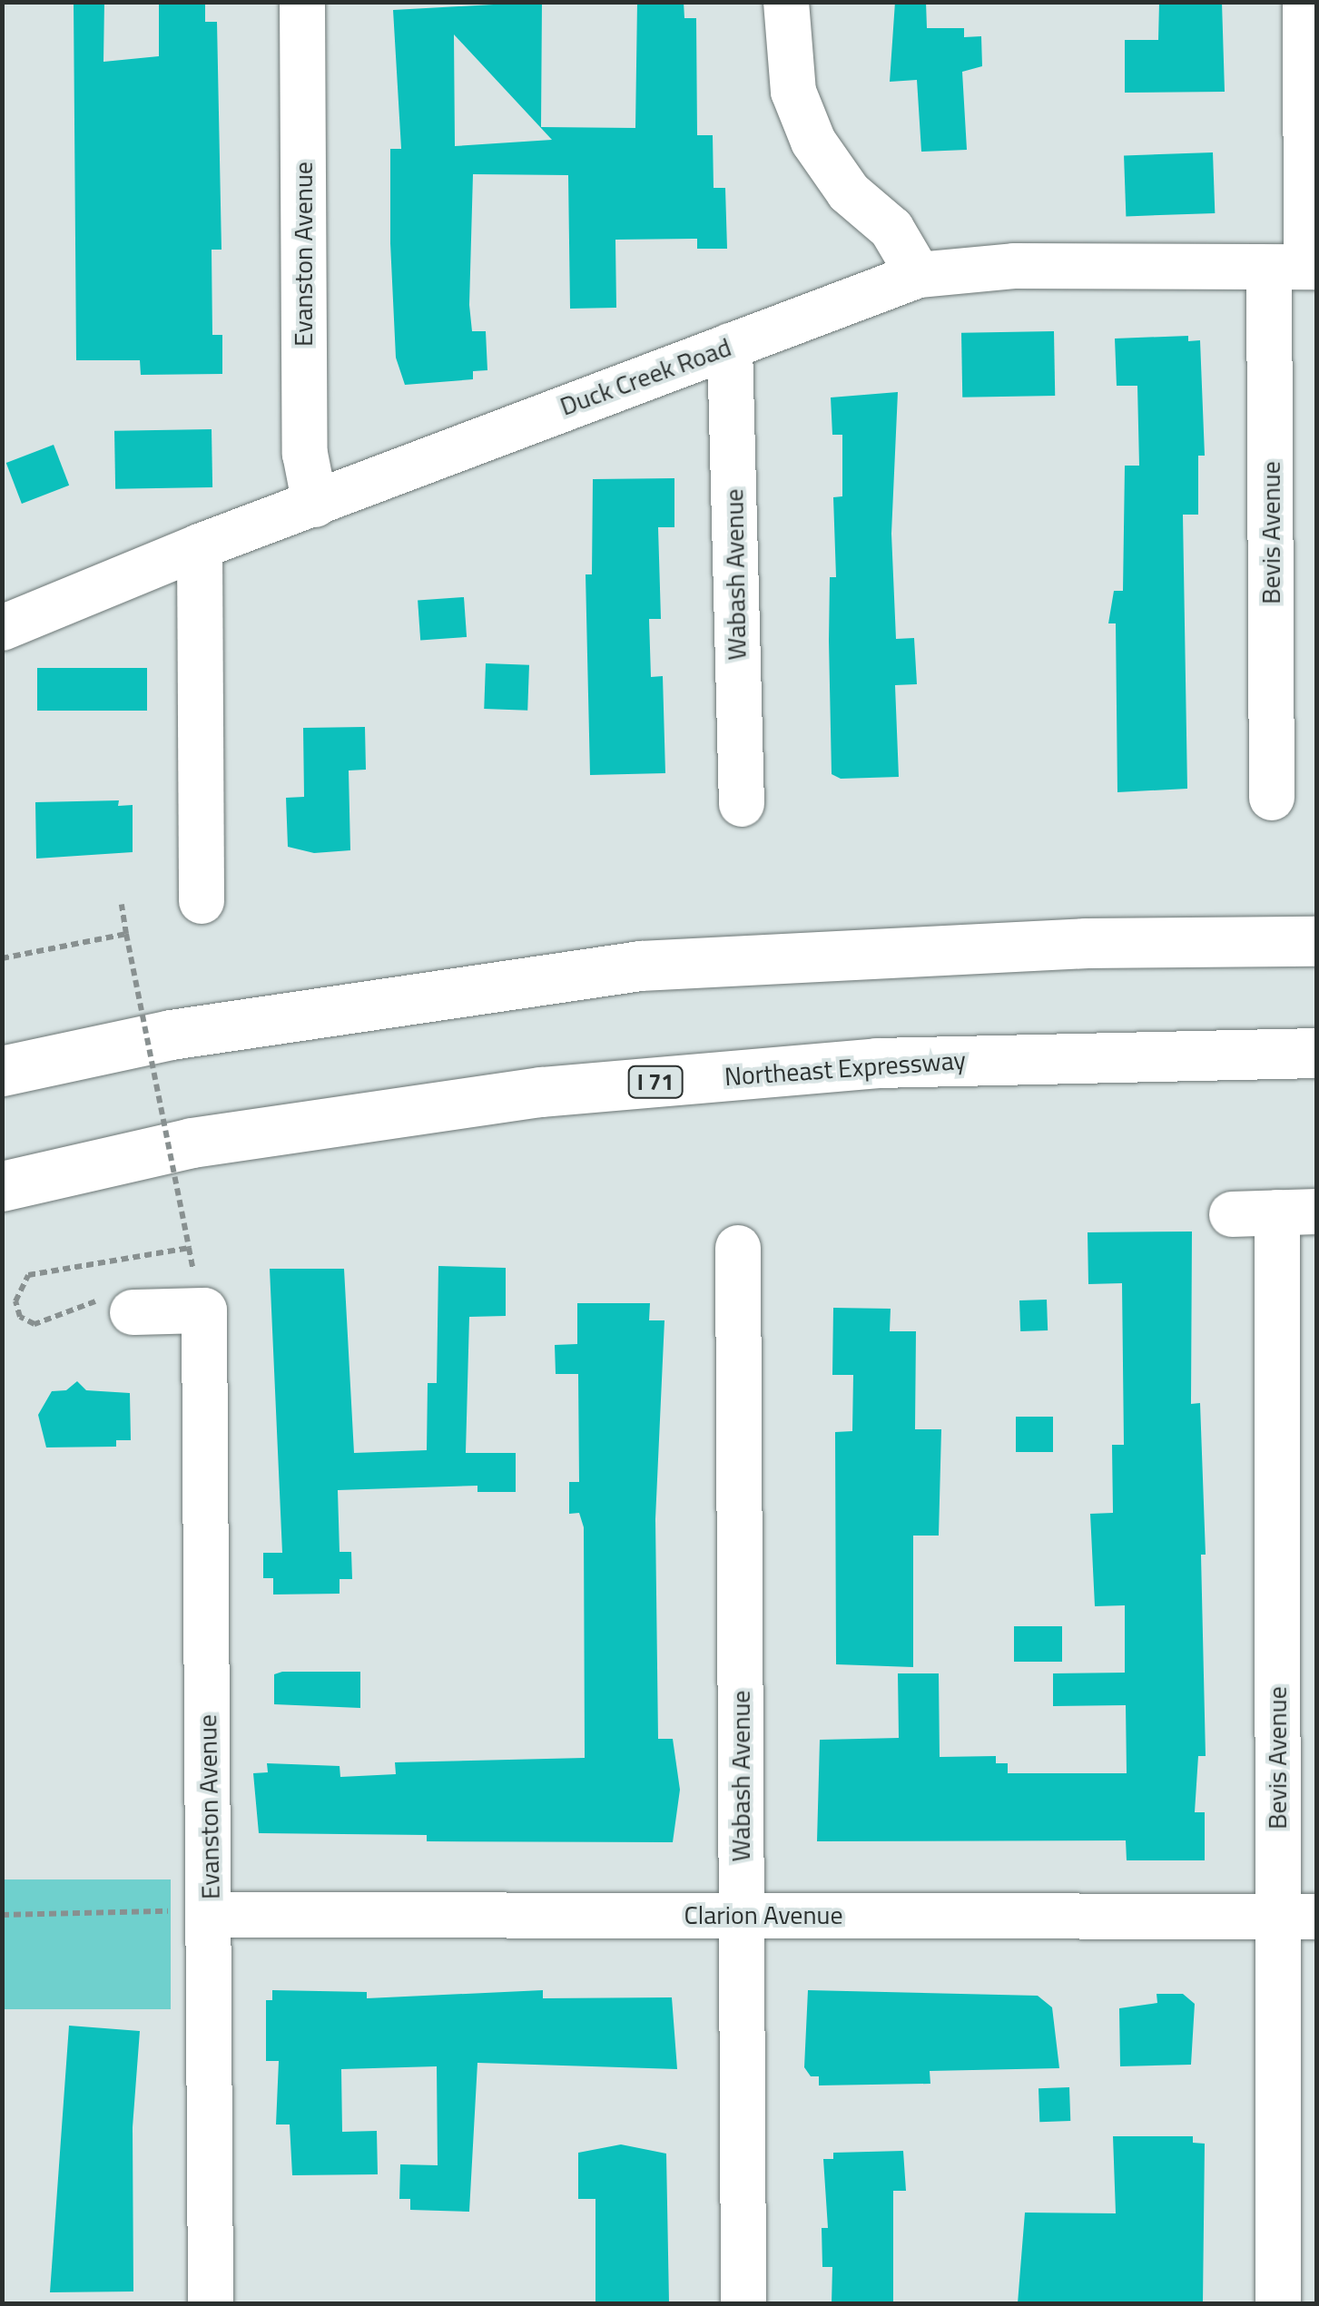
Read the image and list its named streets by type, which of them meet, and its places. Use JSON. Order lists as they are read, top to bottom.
{
  "streets": {
    "highway": ["Northeast Expressway", "I 71"],
    "street": [
      "Evanston Avenue",
      "Duck Creek Road",
      "Bevis Avenue",
      "Wabash Avenue",
      "Clarion Avenue"
    ]
  },
  "crossings": [
    ["Evanston Avenue", "Duck Creek Road"],
    ["Evanston Avenue", "Clarion Avenue"],
    ["Duck Creek Road", "Bevis Avenue"],
    ["Duck Creek Road", "Wabash Avenue"],
    ["Bevis Avenue", "Clarion Avenue"],
    ["Wabash Avenue", "Clarion Avenue"]
  ]
}
